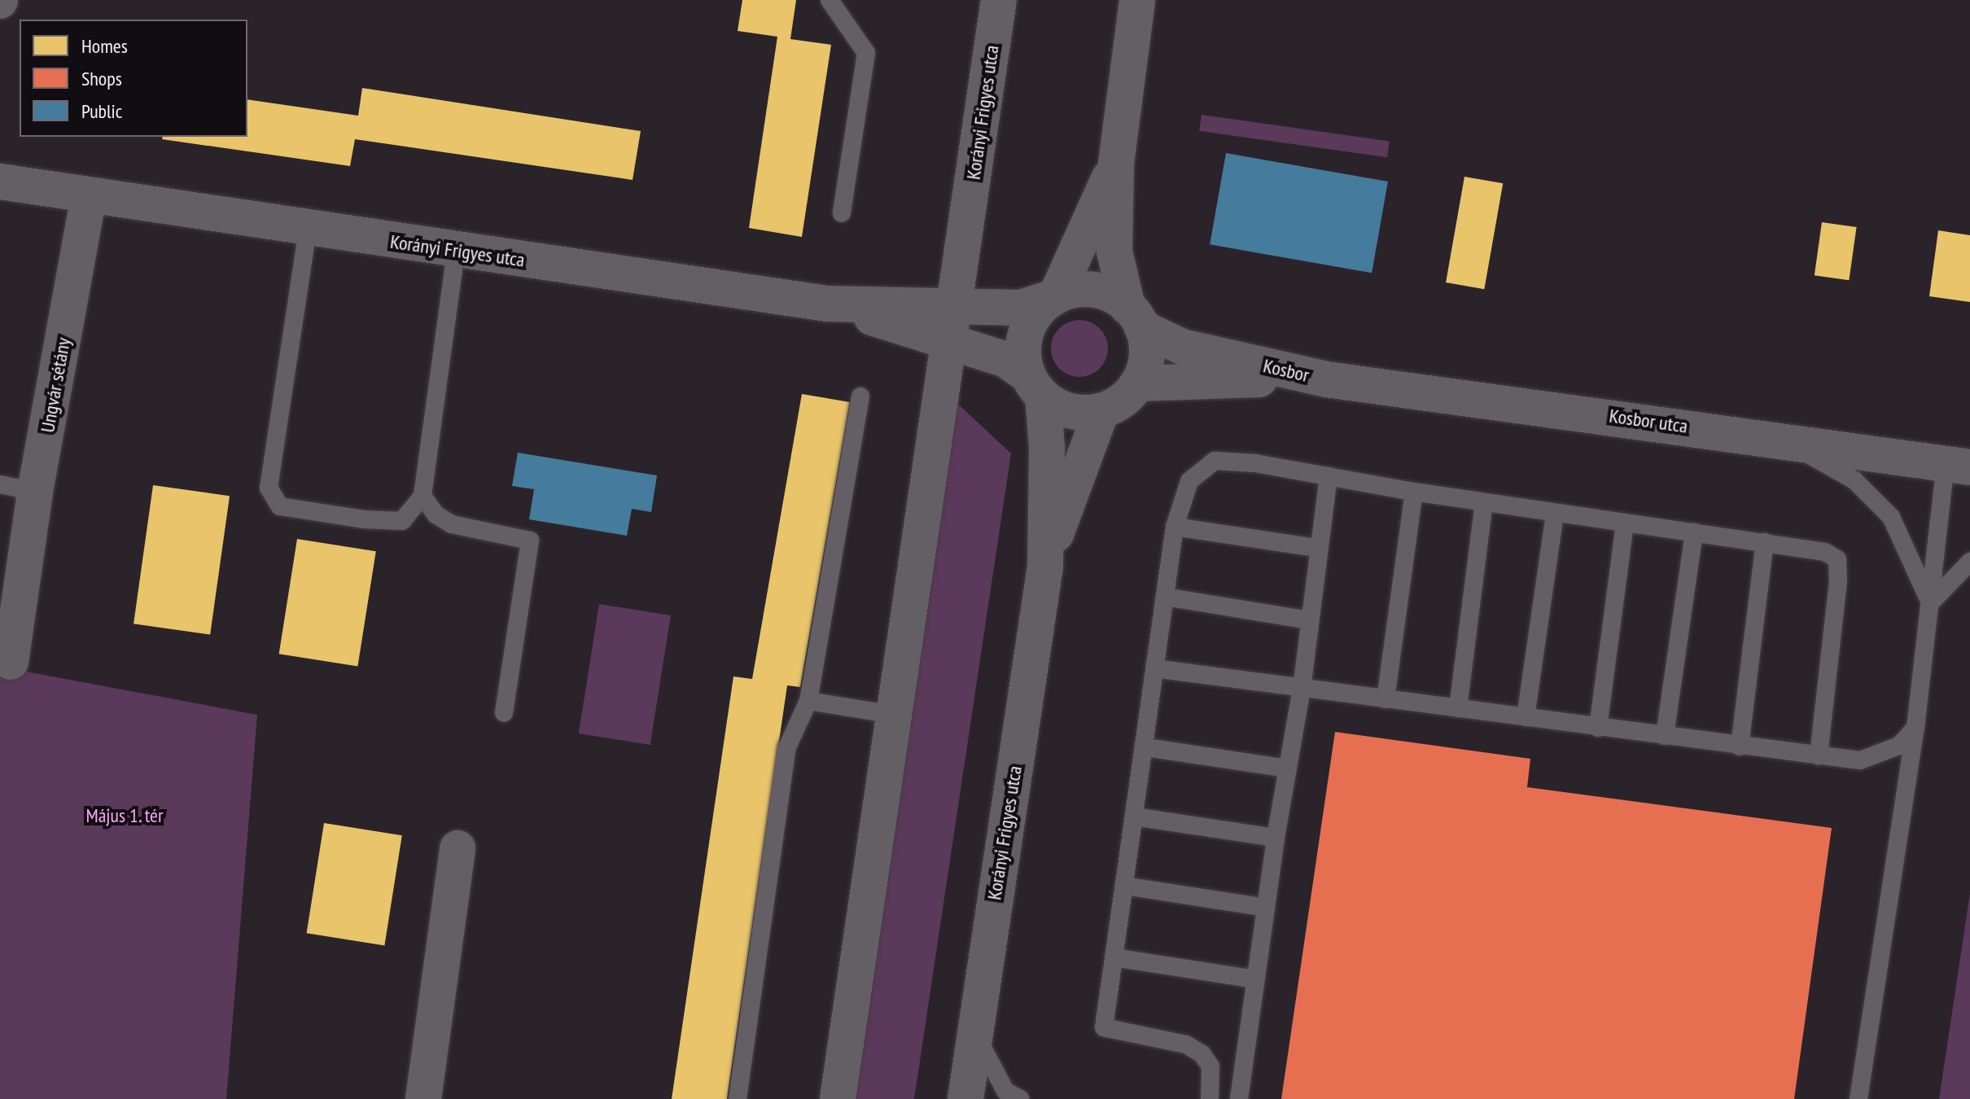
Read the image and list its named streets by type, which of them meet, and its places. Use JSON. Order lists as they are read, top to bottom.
{
  "streets": {
    "street": [
      "Korányi Frigyes utca",
      "Kosbor",
      "Ungvár sétány",
      "Kosbor utca"
    ]
  },
  "crossings": [
    ["Korányi Frigyes utca", "Kosbor"],
    ["Korányi Frigyes utca", "Ungvár sétány"],
    ["Kosbor", "Kosbor utca"]
  ],
  "parks": ["Május 1. tér"],
  "legend": ["Homes", "Shops", "Public"]
}
